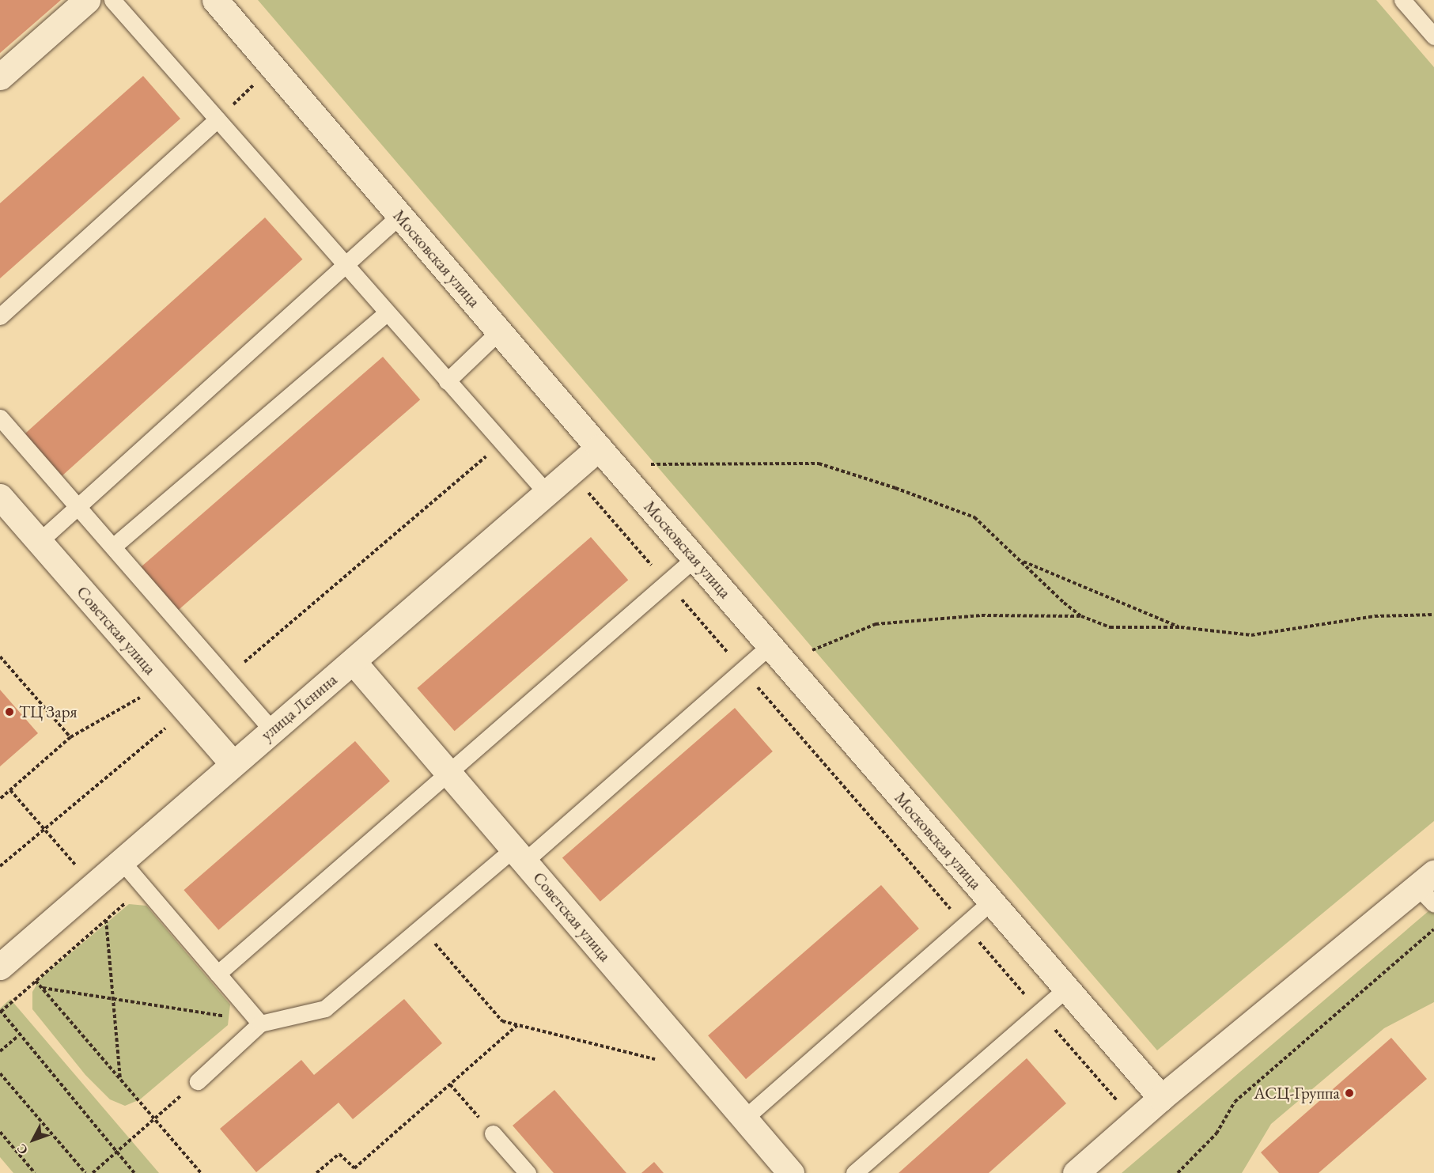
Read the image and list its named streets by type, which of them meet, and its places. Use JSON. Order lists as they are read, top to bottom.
{
  "streets": {
    "street": ["Московская улица", "Советская улица", "улица Ленина"]
  },
  "crossings": [
    ["Московская улица", "улица Ленина"],
    ["Советская улица", "улица Ленина"]
  ],
  "places": ["ТЦ Заря", "АСЦ-Группа"],
  "north": "bottom left"
}
